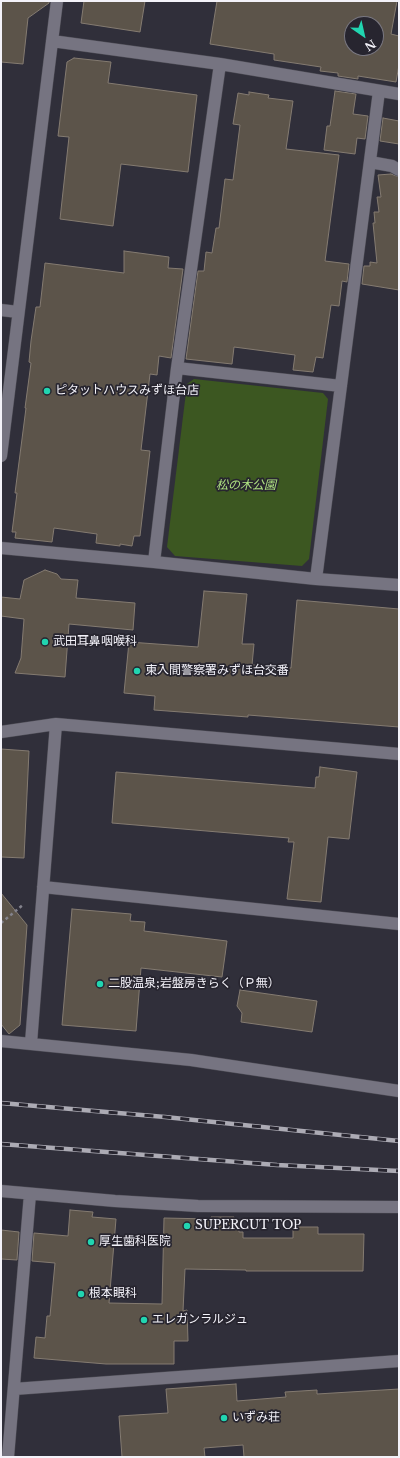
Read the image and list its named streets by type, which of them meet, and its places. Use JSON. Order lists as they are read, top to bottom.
{
  "parks": ["松の木公園"],
  "places": [
    "ピタットハウスみずほ台店",
    "武田耳鼻咽喉科",
    "東入間警察署みずほ台交番",
    "二股温泉;岩盤房きらく（Ｐ無）",
    "SUPERCUT TOP",
    "厚生歯科医院",
    "根本眼科",
    "エレガンラルジュ",
    "いずみ荘"
  ],
  "north": "bottom right"
}
